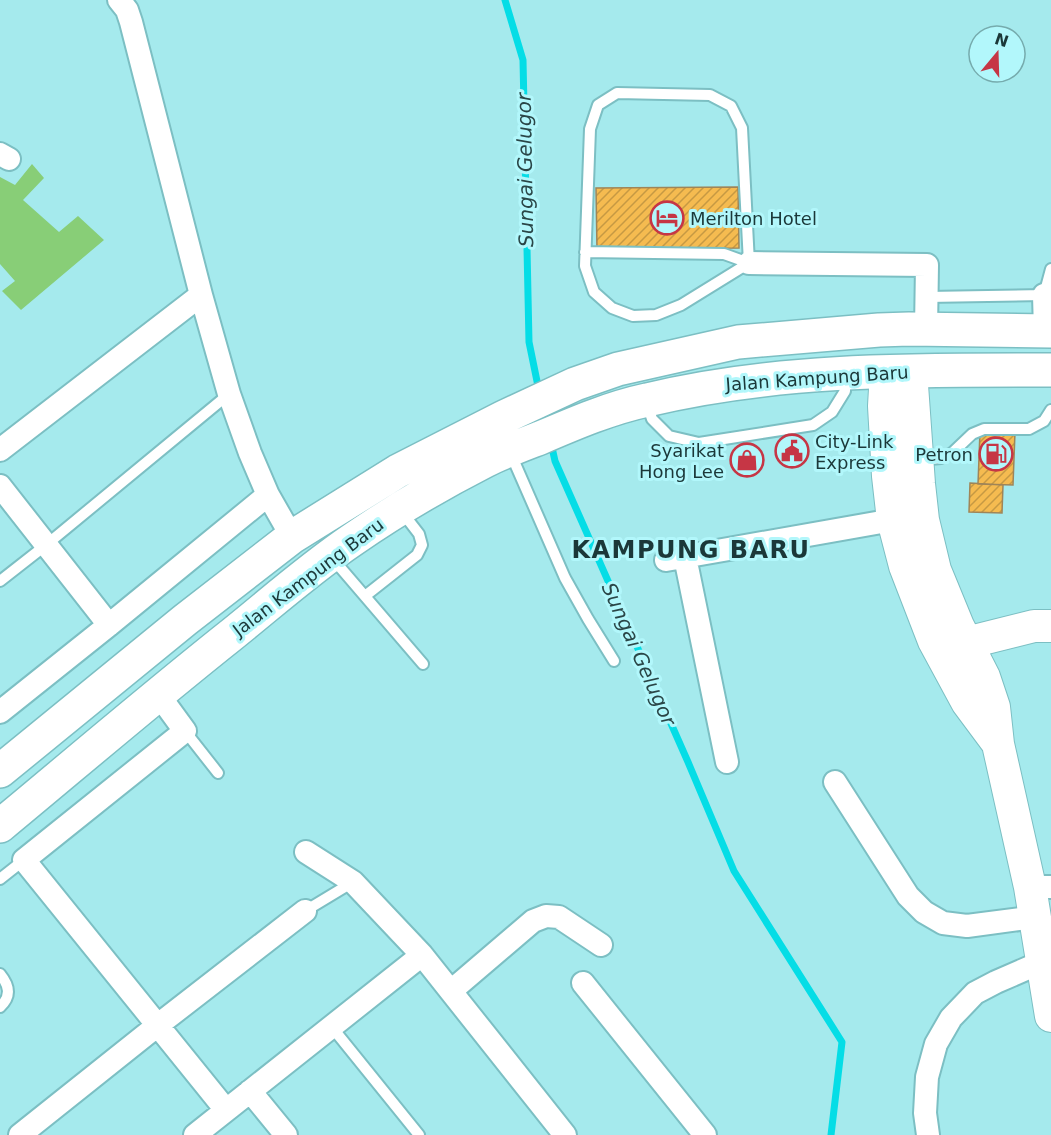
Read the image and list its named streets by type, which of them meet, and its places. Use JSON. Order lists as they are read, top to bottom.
{
  "streets": {
    "main road": ["Jalan Kampung Baru"]
  },
  "districts": ["KAMPUNG BARU"],
  "water": ["Sungai Gelugor"],
  "places": {
    "hotel": ["Merilton Hotel"],
    "public building": ["City-Link Express"],
    "fuel station": ["Petron"],
    "shop": ["Syarikat Hong Lee"]
  },
  "north": "top"
}
